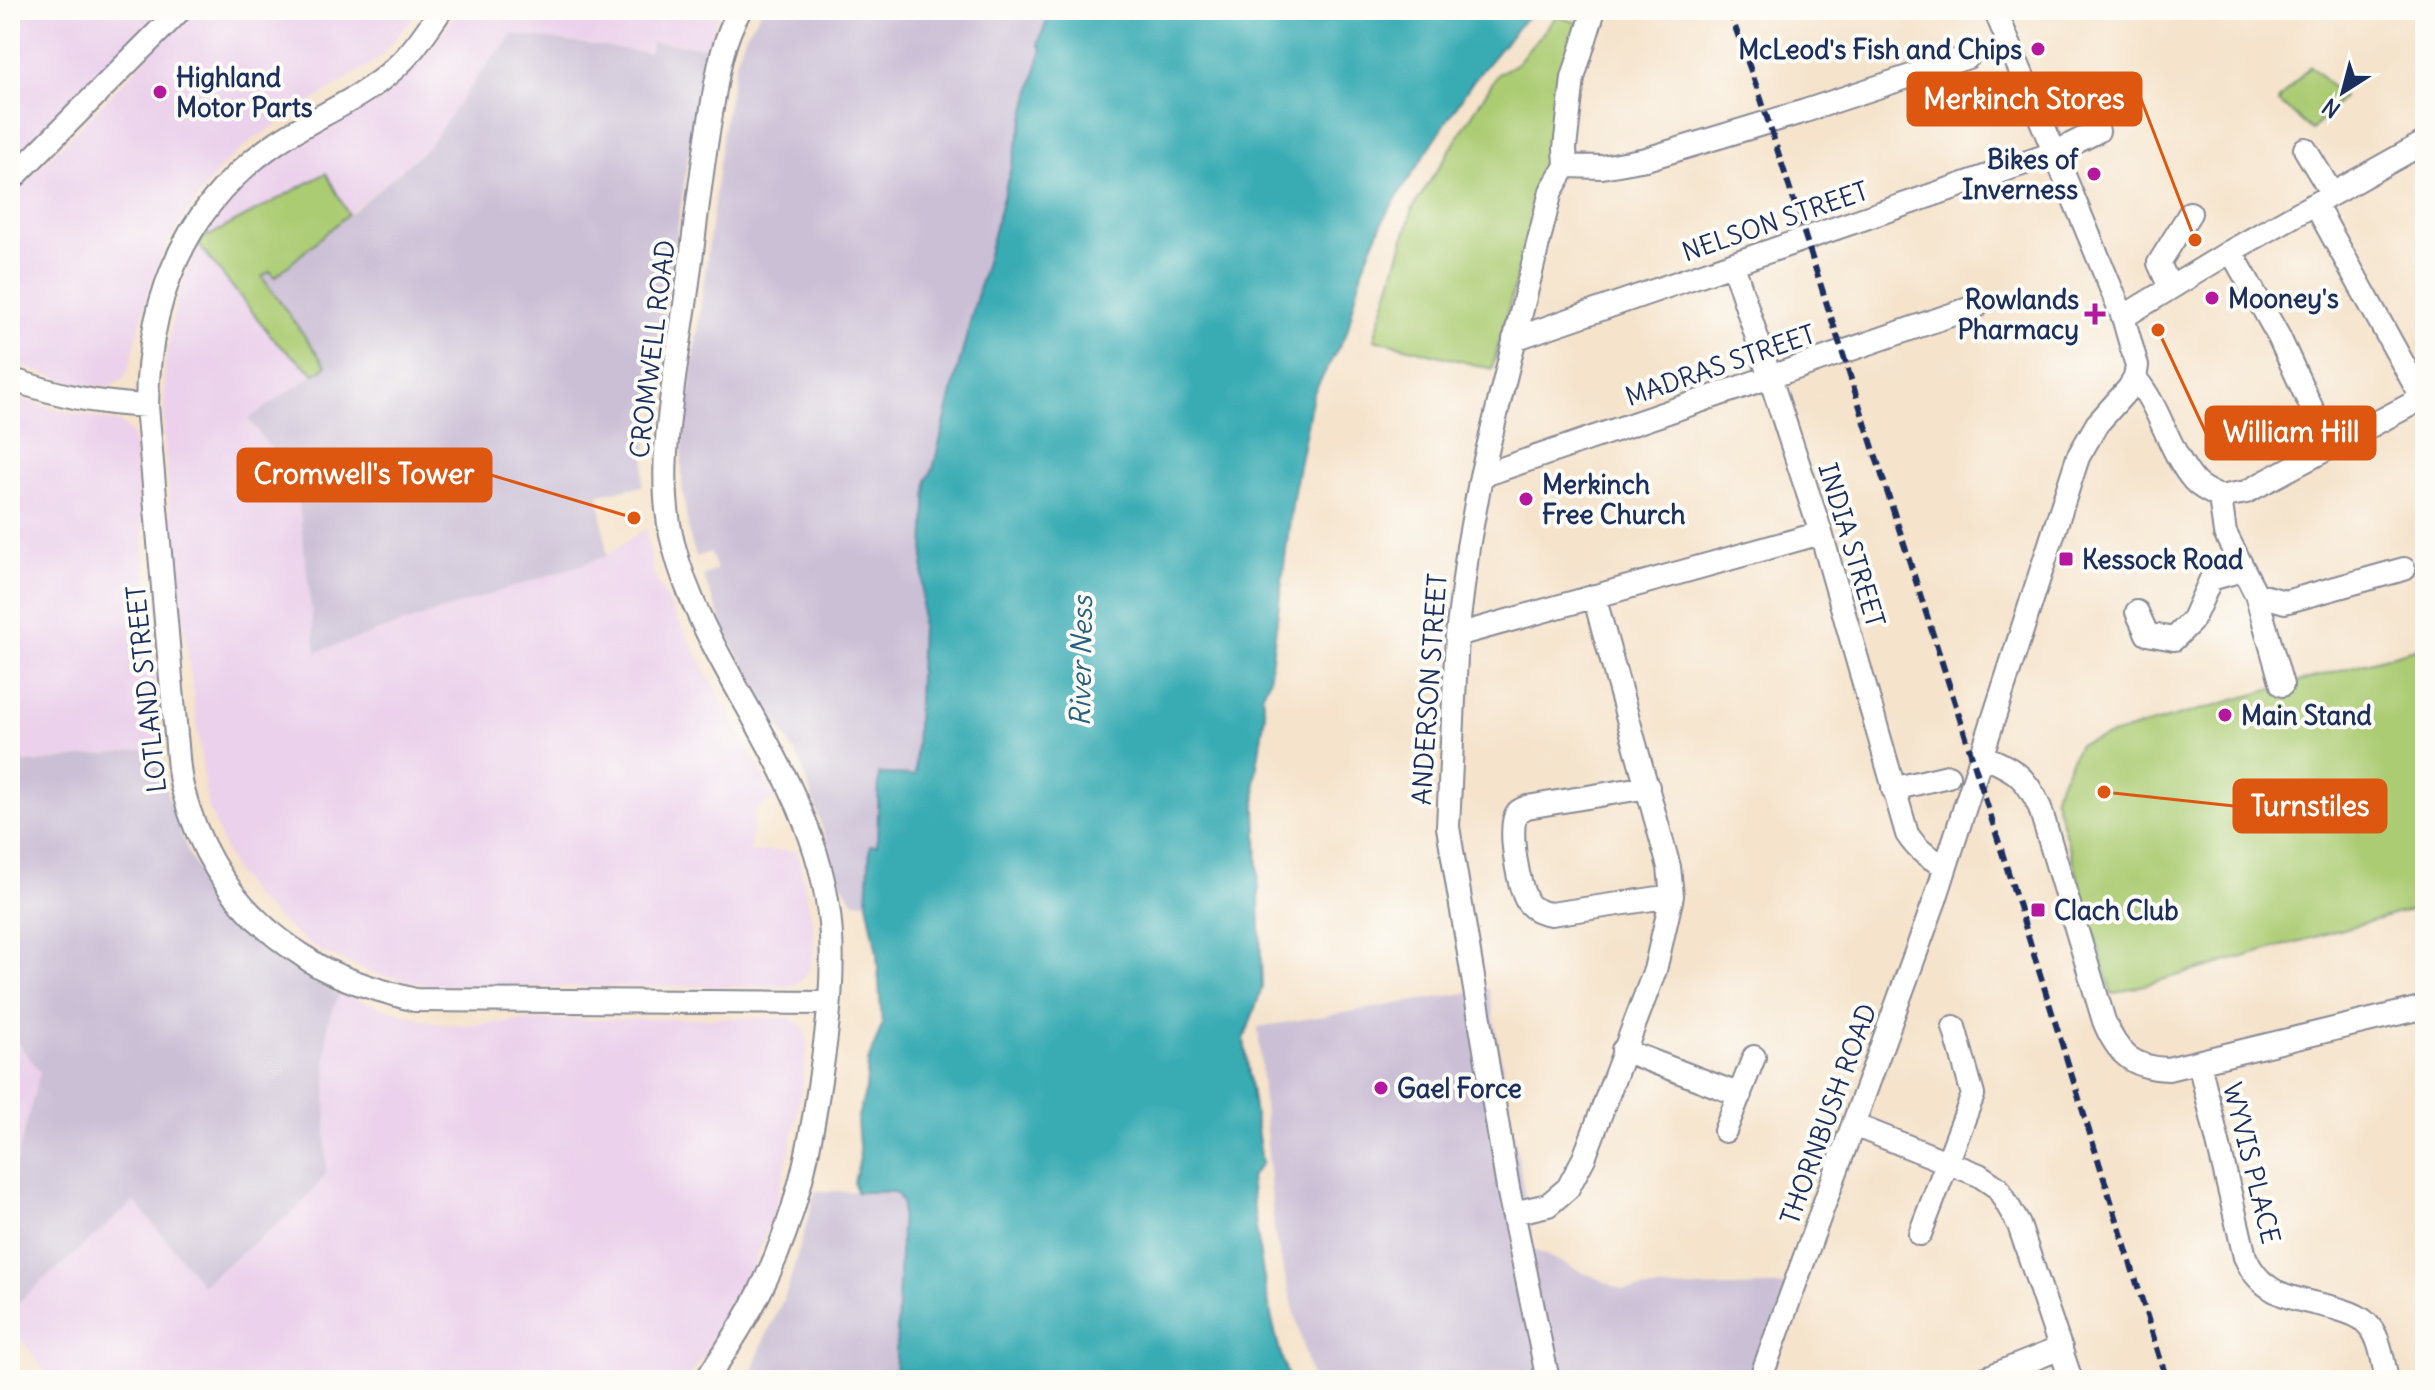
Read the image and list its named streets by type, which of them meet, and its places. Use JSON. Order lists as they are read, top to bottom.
{
  "streets": {
    "street": [
      "NELSON STREET",
      "CROMWELL ROAD",
      "MADRAS STREET",
      "INDIA STREET",
      "LOTLAND STREET",
      "ANDERSON STREET",
      "THORNBUSH ROAD",
      "WYVIS PLACE"
    ]
  },
  "crossings": [
    ["NELSON STREET", "INDIA STREET"],
    ["NELSON STREET", "ANDERSON STREET"],
    ["CROMWELL ROAD", "LOTLAND STREET"],
    ["MADRAS STREET", "INDIA STREET"],
    ["MADRAS STREET", "ANDERSON STREET"],
    ["THORNBUSH ROAD", "WYVIS PLACE"]
  ],
  "water": ["River Ness"],
  "places": {
    "other": [
      "McLeod's Fish and Chips",
      "Highland Motor Parts",
      "Bikes of Inverness",
      "Merkinch Stores",
      "Mooney's",
      "William Hill",
      "Merkinch Free Church",
      "Cromwell's Tower",
      "Main Stand",
      "Turnstiles",
      "Gael Force"
    ],
    "health": ["Rowlands Pharmacy"],
    "transit": ["Kessock Road", "Clach Club"]
  },
  "north": "bottom left"
}
